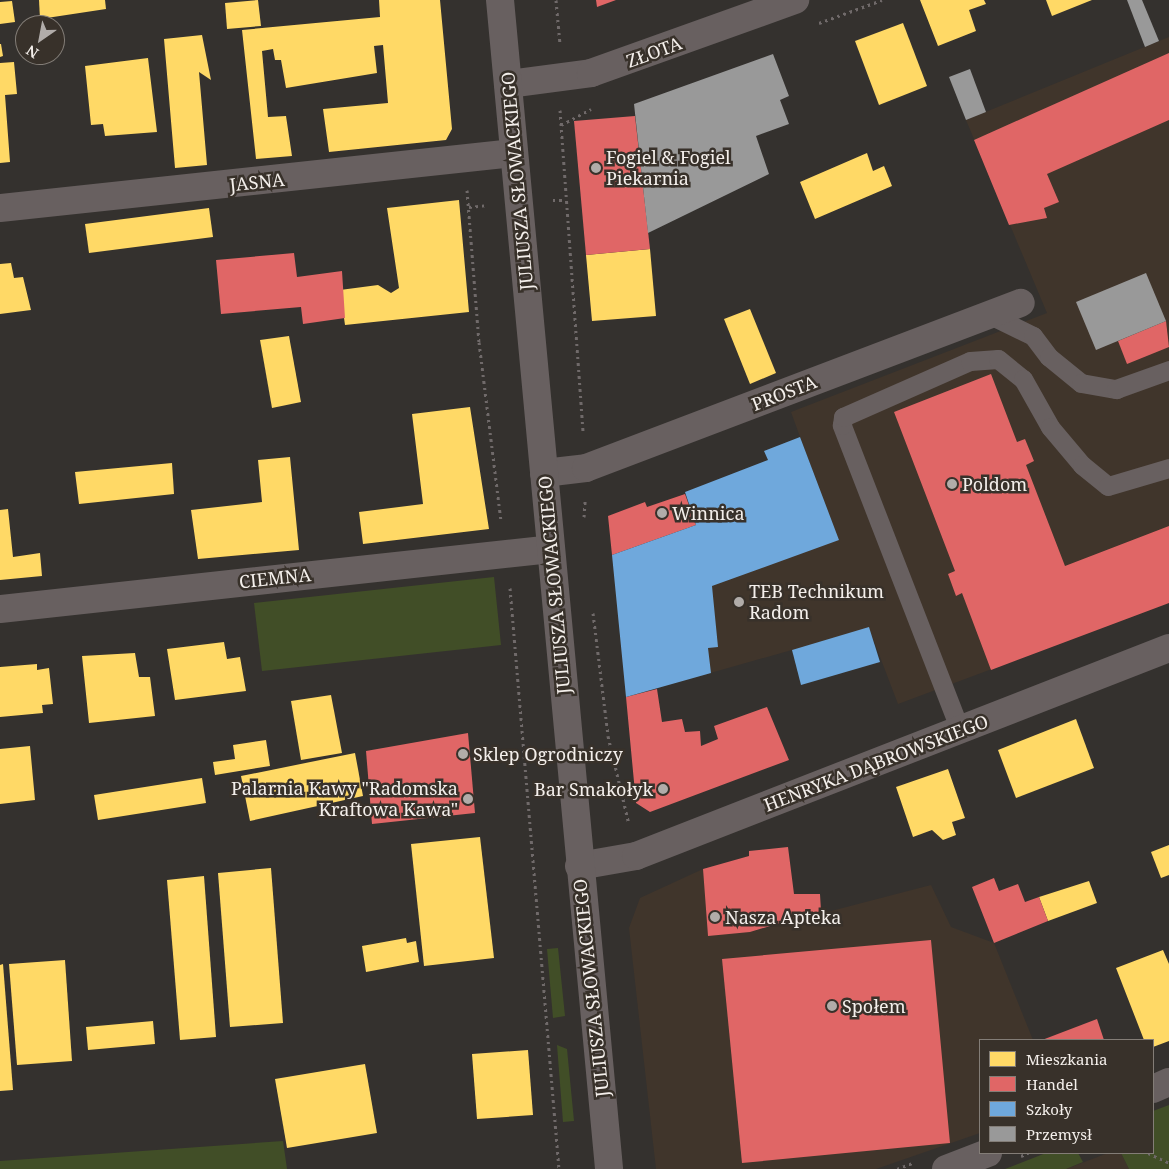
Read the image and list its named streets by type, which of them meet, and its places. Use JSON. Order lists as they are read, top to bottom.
{
  "streets": {
    "street": [
      "ZŁOTA",
      "JULIUSZA SŁOWACKIEGO",
      "JASNA",
      "PROSTA",
      "CIEMNA",
      "HENRYKA DĄBROWSKIEGO"
    ]
  },
  "crossings": [
    ["ZŁOTA", "JULIUSZA SŁOWACKIEGO"],
    ["JULIUSZA SŁOWACKIEGO", "JASNA"],
    ["JULIUSZA SŁOWACKIEGO", "PROSTA"],
    ["JULIUSZA SŁOWACKIEGO", "CIEMNA"],
    ["JULIUSZA SŁOWACKIEGO", "HENRYKA DĄBROWSKIEGO"]
  ],
  "places": [
    "Fogiel & Fogiel Piekarnia",
    "Poldom",
    "Winnica",
    "TEB Technikum Radom",
    "Sklep Ogrodniczy",
    "Bar Smakołyk",
    "Palarnia Kawy \"Radomska Kraftowa Kawa\"",
    "Nasza Apteka",
    "Społem"
  ],
  "legend": [
    "Mieszkania",
    "Handel",
    "Szkoły",
    "Przemysł"
  ],
  "north": "bottom left"
}
